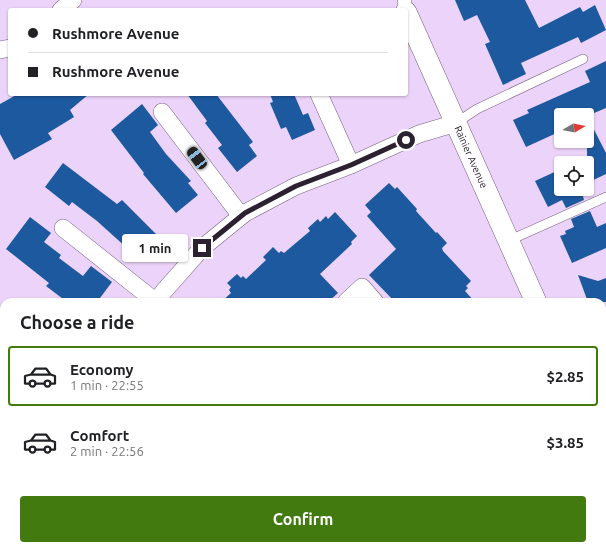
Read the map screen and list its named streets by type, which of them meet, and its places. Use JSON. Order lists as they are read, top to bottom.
{
  "streets": {
    "street": ["Rainier Avenue"]
  },
  "north": "right",
  "page": {
    "banner": ["Rushmore Avenue", "Rushmore Avenue"],
    "bubble": "1 min",
    "heading": "Choose a ride",
    "list": [
      {
        "name": "Economy",
        "note": "1 min · 22:55",
        "value": "$2.85"
      },
      {
        "name": "Comfort",
        "note": "2 min · 22:56",
        "value": "$3.85"
      }
    ],
    "buttons": "Confirm"
  }
}
